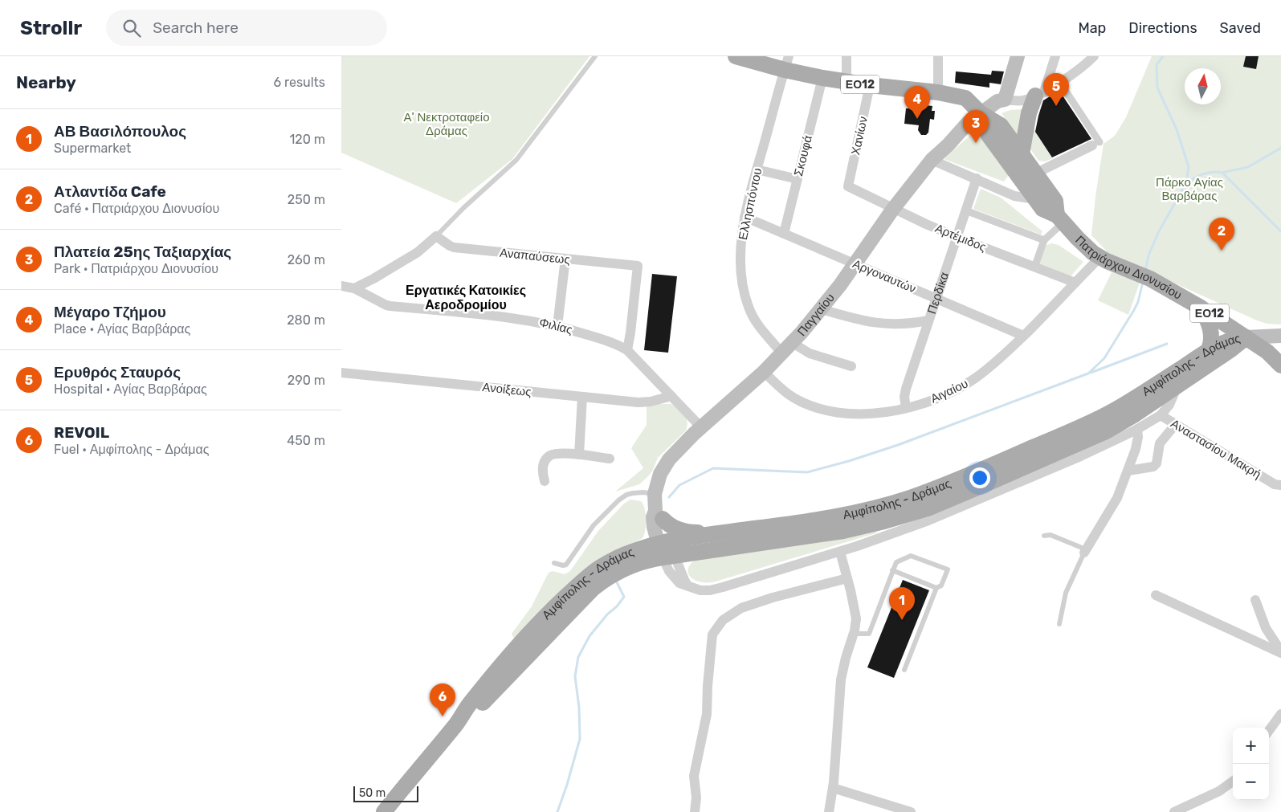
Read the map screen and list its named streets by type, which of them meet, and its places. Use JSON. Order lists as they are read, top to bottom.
{
  "streets": {
    "main road": [
      "ΕΟ12",
      "Πατριάρχου Διονυσίου",
      "Παγγαίου",
      "Αμφίπολης - Δράμας"
    ],
    "street": [
      "Χανίων",
      "Σκουφά",
      "Ελλησπόντου",
      "Αρτέμιδος",
      "Αναπαύσεως",
      "Αργοναυτών",
      "Περδίκα",
      "Φιλίας",
      "Ανοίξεως",
      "Αιγαίου",
      "Αναστασίου Μακρή"
    ]
  },
  "crossings": [
    ["ΕΟ12", "Χανίων"],
    ["ΕΟ12", "Σκουφά"],
    ["ΕΟ12", "Ελλησπόντου"],
    ["ΕΟ12", "Πατριάρχου Διονυσίου"],
    ["ΕΟ12", "Παγγαίου"],
    ["Χανίων", "Αρτέμιδος"],
    ["Σκουφά", "Αργοναυτών"],
    ["Ελλησπόντου", "Αργοναυτών"],
    ["Ελλησπόντου", "Παγγαίου"],
    ["Αρτέμιδος", "Περδίκα"],
    ["Αρτέμιδος", "Παγγαίου"],
    ["Αρτέμιδος", "Αιγαίου"],
    ["Αναπαύσεως", "Φιλίας"],
    ["Πατριάρχου Διονυσίου", "Παγγαίου"],
    ["Πατριάρχου Διονυσίου", "Αμφίπολης - Δράμας"],
    ["Πατριάρχου Διονυσίου", "Αιγαίου"],
    ["Αργοναυτών", "Περδίκα"],
    ["Αργοναυτών", "Παγγαίου"],
    ["Αργοναυτών", "Αιγαίου"],
    ["Περδίκα", "Αιγαίου"],
    ["Παγγαίου", "Φιλίας"],
    ["Παγγαίου", "Αιγαίου"],
    ["Φιλίας", "Ανοίξεως"],
    ["Αμφίπολης - Δράμας", "Αναστασίου Μακρή"]
  ],
  "districts": ["Εργατικές Κατοικίες Αεροδρομίου"],
  "parks": ["Α' Νεκτροταφείο Δράμας", "Πάρκο Αγίας Βαρβάρας"],
  "scale_bar": "50 m",
  "north": "top",
  "page": {
    "header": "Strollr",
    "search": "Search here",
    "nav": ["Map", "Directions", "Saved"],
    "heading": ["Nearby", "6 results"],
    "pins": [
      "5",
      "4",
      "3",
      "2",
      "1",
      "6"
    ],
    "list": [
      {
        "mark": "1",
        "name": "ΑΒ Βασιλόπουλος",
        "note": "Supermarket",
        "value": "120 m"
      },
      {
        "mark": "2",
        "name": "Ατλαντίδα Cafe",
        "note": "Café · Πατριάρχου Διονυσίου",
        "value": "250 m"
      },
      {
        "mark": "3",
        "name": "Πλατεία 25ης Ταξιαρχίας",
        "note": "Park · Πατριάρχου Διονυσίου",
        "value": "260 m"
      },
      {
        "mark": "4",
        "name": "Μέγαρο Τζήμου",
        "note": "Place · Αγίας Βαρβάρας",
        "value": "280 m"
      },
      {
        "mark": "5",
        "name": "Ερυθρός Σταυρός",
        "note": "Hospital · Αγίας Βαρβάρας",
        "value": "290 m"
      },
      {
        "mark": "6",
        "name": "REVOIL",
        "note": "Fuel · Αμφίπολης - Δράμας",
        "value": "450 m"
      }
    ],
    "map_buttons": ["+", "−"],
    "scale": "50 m"
  }
}
